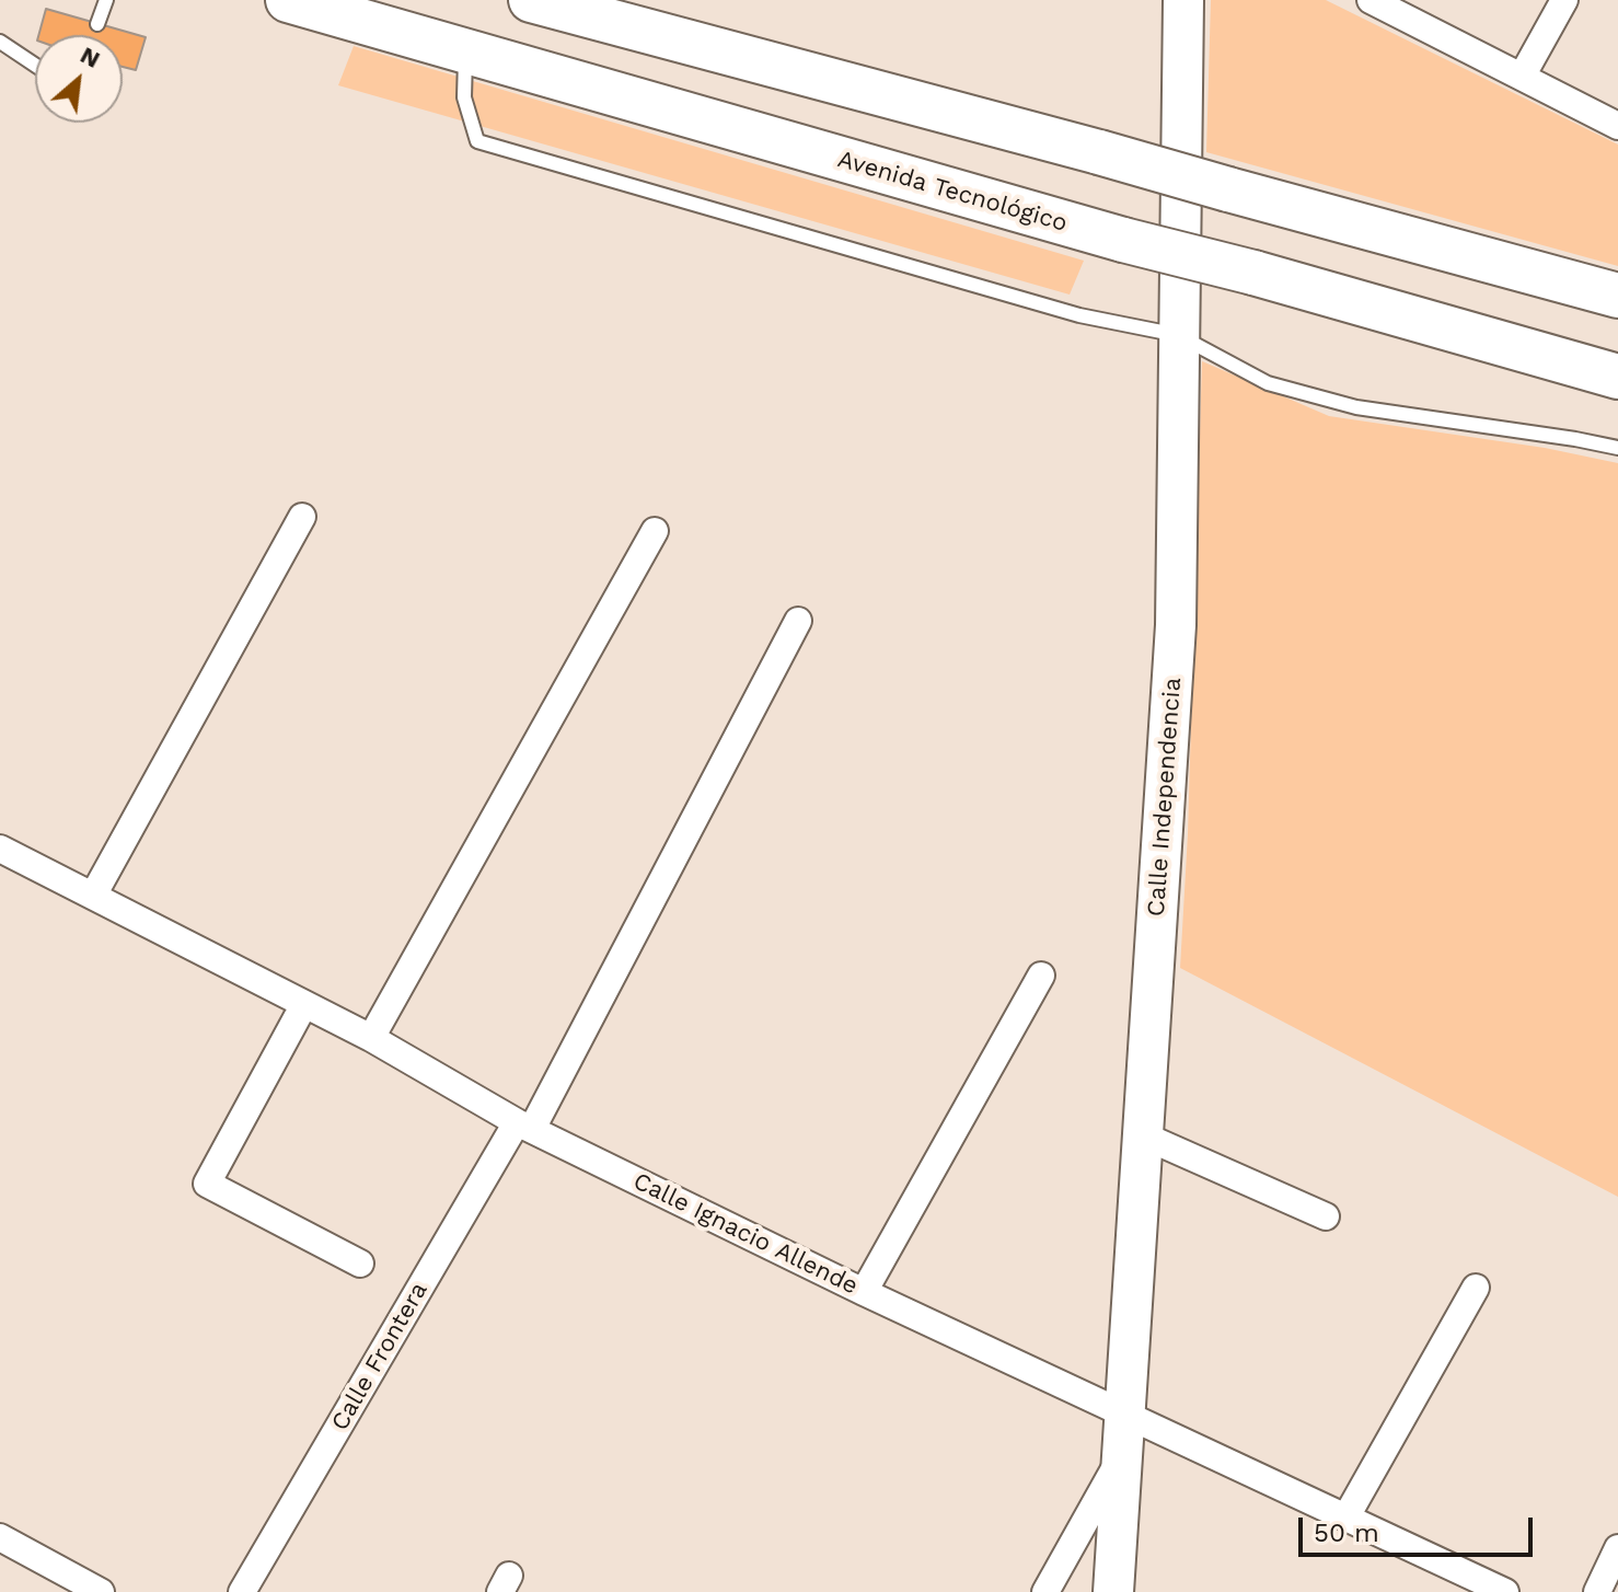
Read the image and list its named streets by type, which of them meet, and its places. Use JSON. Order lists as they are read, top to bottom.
{
  "streets": {
    "main road": ["Avenida Tecnológico"],
    "street": ["Calle Independencia", "Calle Ignacio Allende", "Calle Frontera"]
  },
  "crossings": [
    ["Calle Independencia", "Calle Ignacio Allende"],
    ["Calle Ignacio Allende", "Calle Frontera"]
  ],
  "scale_bar": "50 m",
  "north": "top right"
}
